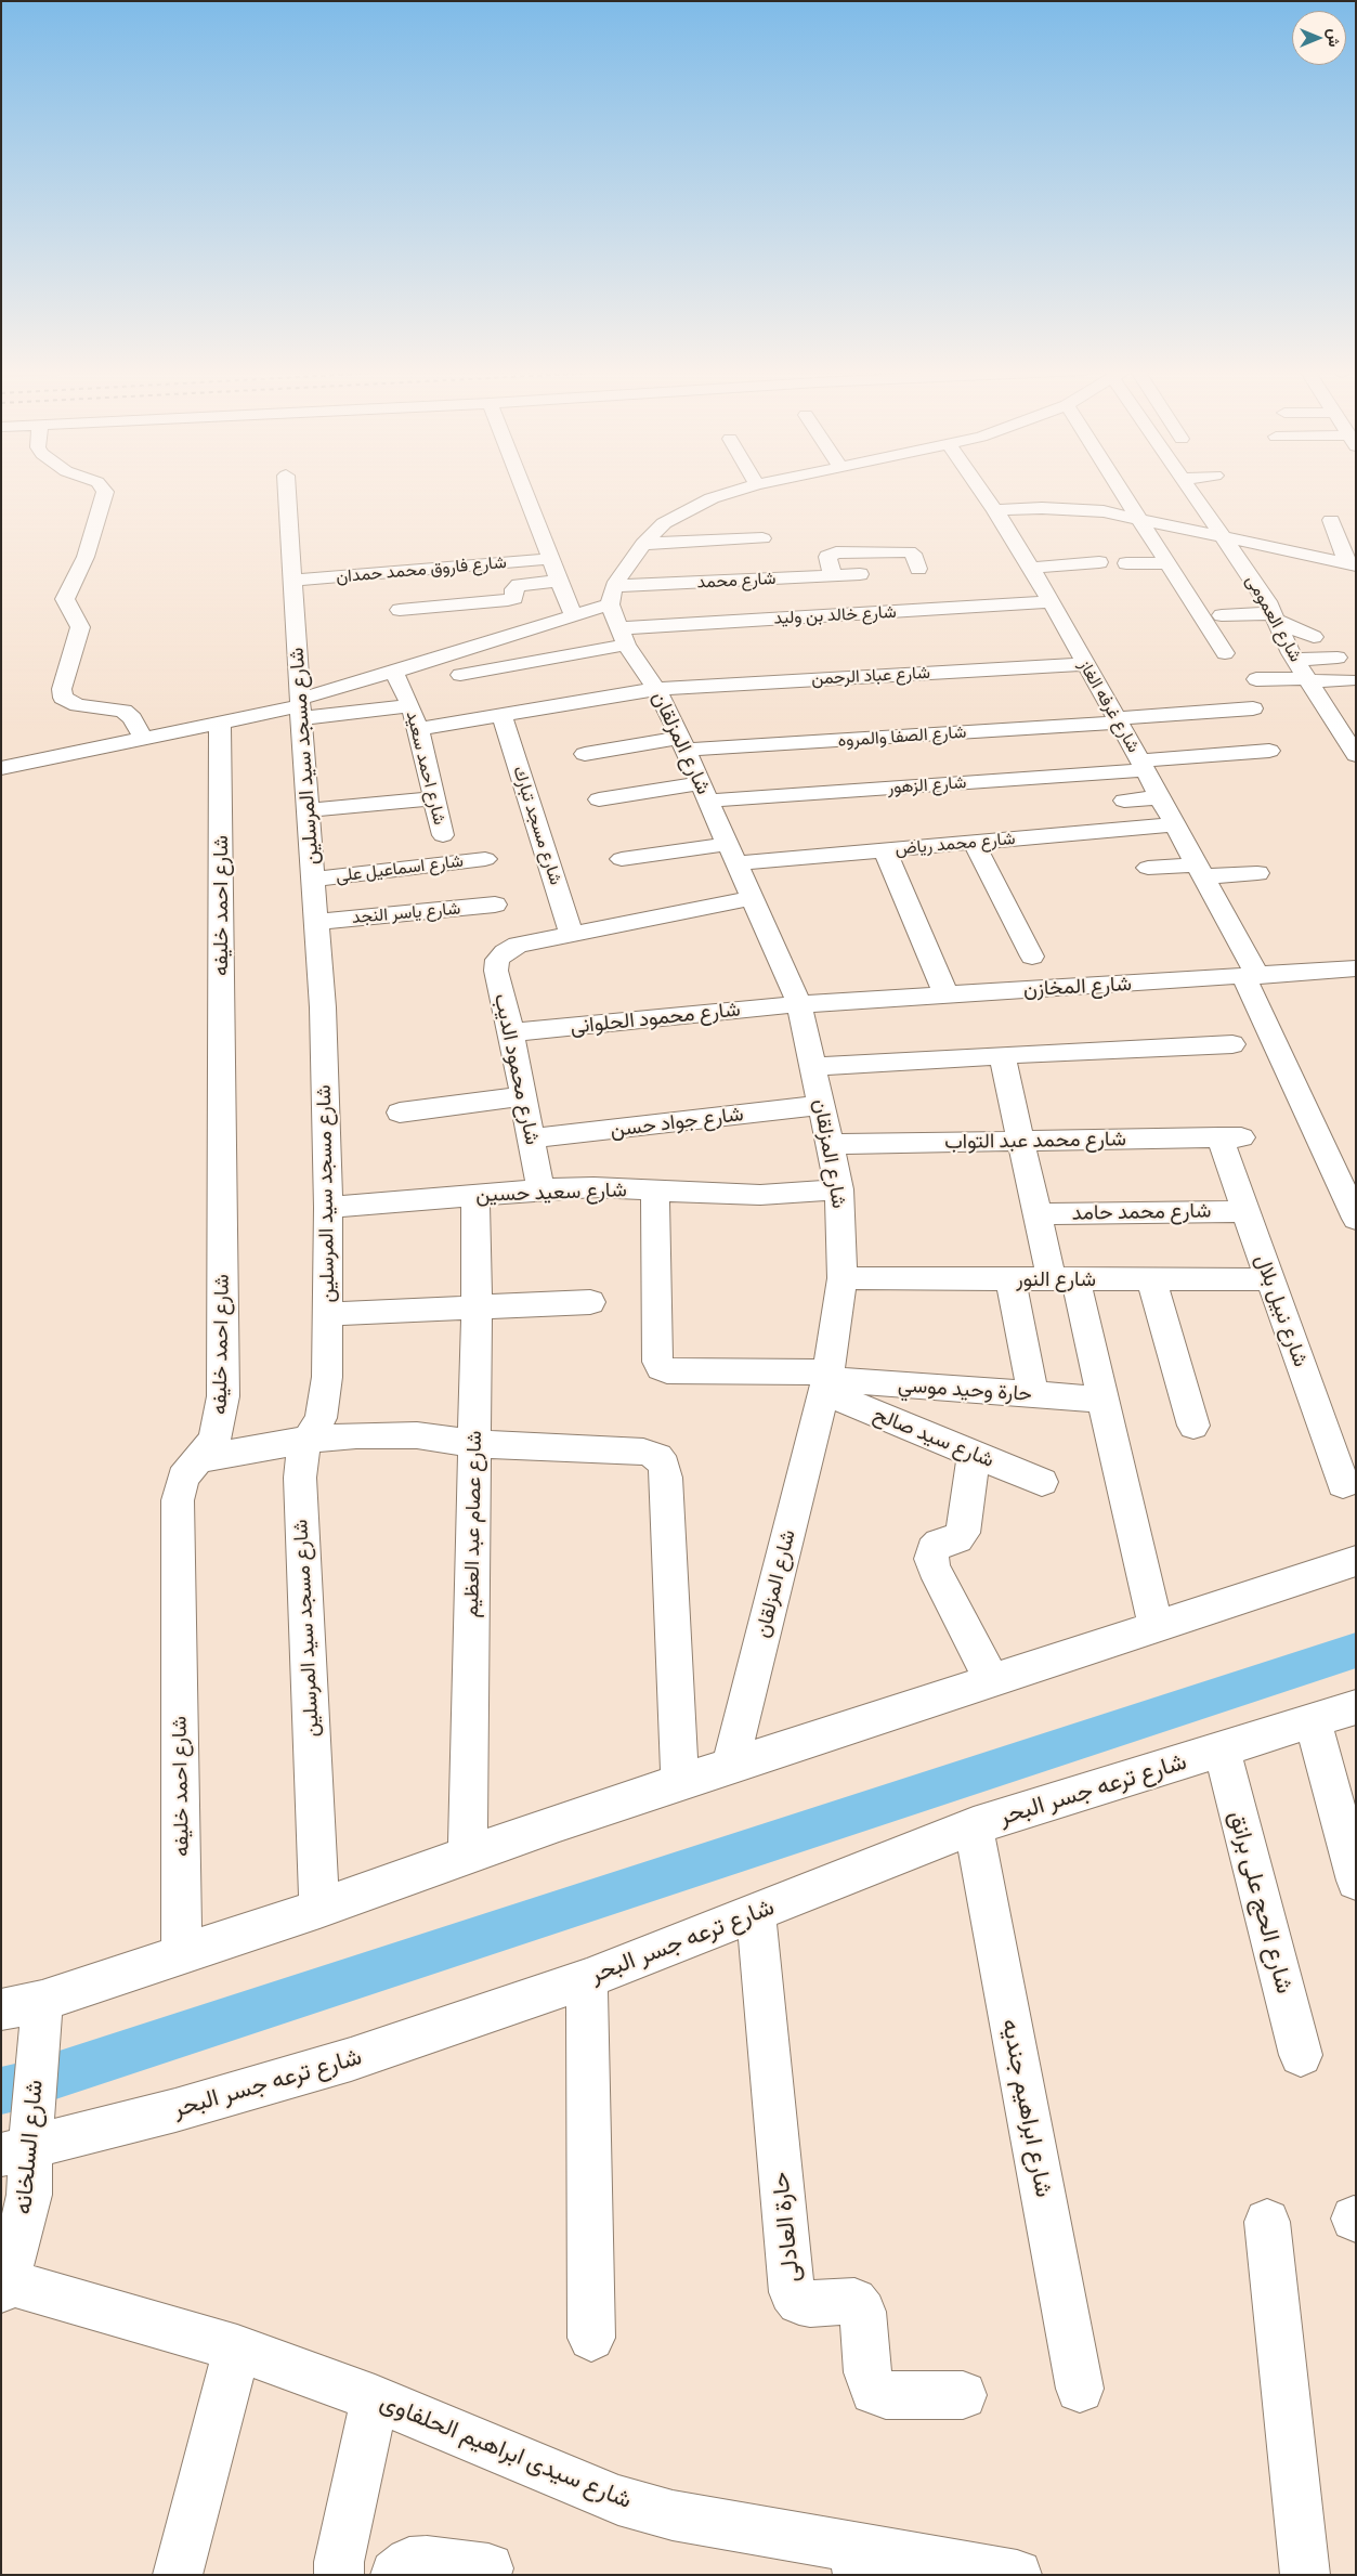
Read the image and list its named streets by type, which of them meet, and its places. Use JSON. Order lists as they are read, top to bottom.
{
  "streets": {
    "street": [
      "شارع فاروق محمد حمدان",
      "شارع محمد",
      "شارع خالد بن وليد",
      "شارع العمومى",
      "شارع عباد الرحمن",
      "شارع غرفه الغاز",
      "شارع الصفا والمروه",
      "شارع المزلقان",
      "شارع مسجد سيد المرسلين",
      "شارع احمد سعيد",
      "شارع الزهور",
      "شارع مسجد تبارك",
      "شارع محمد رياض",
      "شارع اسماعيل على",
      "شارع احمد خليفه",
      "شارع ياسر النجد",
      "شارع المخازن",
      "شارع محمود الحلوانى",
      "شارع محمود الديب",
      "شارع جواد حسن",
      "شارع محمد عبد التواب",
      "شارع سعيد حسين",
      "شارع محمد حامد",
      "شارع النور",
      "شارع نبيل بلال",
      "حارة وحيد موسي",
      "شارع سيد صالح",
      "شارع عصام عبد العظيم",
      "شارع ترعه جسر البحر",
      "شارع الحج على برانق",
      "شارع ابراهيم جنديه",
      "شارع السلخانه",
      "حارة العادلى",
      "شارع سيدى ابراهيم الحلفاوى"
    ]
  },
  "crossings": [
    ["شارع فاروق محمد حمدان", "شارع مسجد سيد المرسلين"],
    ["شارع محمد", "شارع خالد بن وليد"],
    ["شارع محمد", "شارع المزلقان"],
    ["شارع خالد بن وليد", "شارع غرفه الغاز"],
    ["شارع خالد بن وليد", "شارع المزلقان"],
    ["شارع عباد الرحمن", "شارع غرفه الغاز"],
    ["شارع عباد الرحمن", "شارع المزلقان"],
    ["شارع عباد الرحمن", "شارع احمد سعيد"],
    ["شارع عباد الرحمن", "شارع مسجد تبارك"],
    ["شارع غرفه الغاز", "شارع الصفا والمروه"],
    ["شارع غرفه الغاز", "شارع الزهور"],
    ["شارع غرفه الغاز", "شارع محمد رياض"],
    ["شارع غرفه الغاز", "شارع المخازن"],
    ["شارع الصفا والمروه", "شارع المزلقان"],
    ["شارع المزلقان", "شارع الزهور"],
    ["شارع المزلقان", "شارع محمد رياض"],
    ["شارع المزلقان", "شارع المخازن"],
    ["شارع المزلقان", "شارع محمود الحلوانى"],
    ["شارع المزلقان", "شارع جواد حسن"],
    ["شارع المزلقان", "شارع محمد عبد التواب"],
    ["شارع المزلقان", "شارع سعيد حسين"],
    ["شارع المزلقان", "شارع النور"],
    ["شارع المزلقان", "حارة وحيد موسي"],
    ["شارع المزلقان", "شارع سيد صالح"],
    ["شارع مسجد سيد المرسلين", "شارع اسماعيل على"],
    ["شارع مسجد سيد المرسلين", "شارع ياسر النجد"],
    ["شارع مسجد سيد المرسلين", "شارع سعيد حسين"],
    ["شارع مسجد تبارك", "شارع محمود الديب"],
    ["شارع المخازن", "شارع محمود الحلوانى"],
    ["شارع محمود الحلوانى", "شارع محمود الديب"],
    ["شارع محمود الديب", "شارع جواد حسن"],
    ["شارع محمود الديب", "شارع سعيد حسين"],
    ["شارع محمد عبد التواب", "شارع نبيل بلال"],
    ["شارع سعيد حسين", "حارة وحيد موسي"],
    ["شارع سعيد حسين", "شارع عصام عبد العظيم"],
    ["شارع محمد حامد", "شارع نبيل بلال"],
    ["شارع النور", "شارع نبيل بلال"],
    ["حارة وحيد موسي", "شارع سيد صالح"],
    ["شارع ترعه جسر البحر", "شارع الحج على برانق"],
    ["شارع ترعه جسر البحر", "شارع ابراهيم جنديه"],
    ["شارع ترعه جسر البحر", "شارع السلخانه"],
    ["شارع ترعه جسر البحر", "حارة العادلى"],
    ["شارع السلخانه", "شارع سيدى ابراهيم الحلفاوى"]
  ],
  "north": "right"
}
